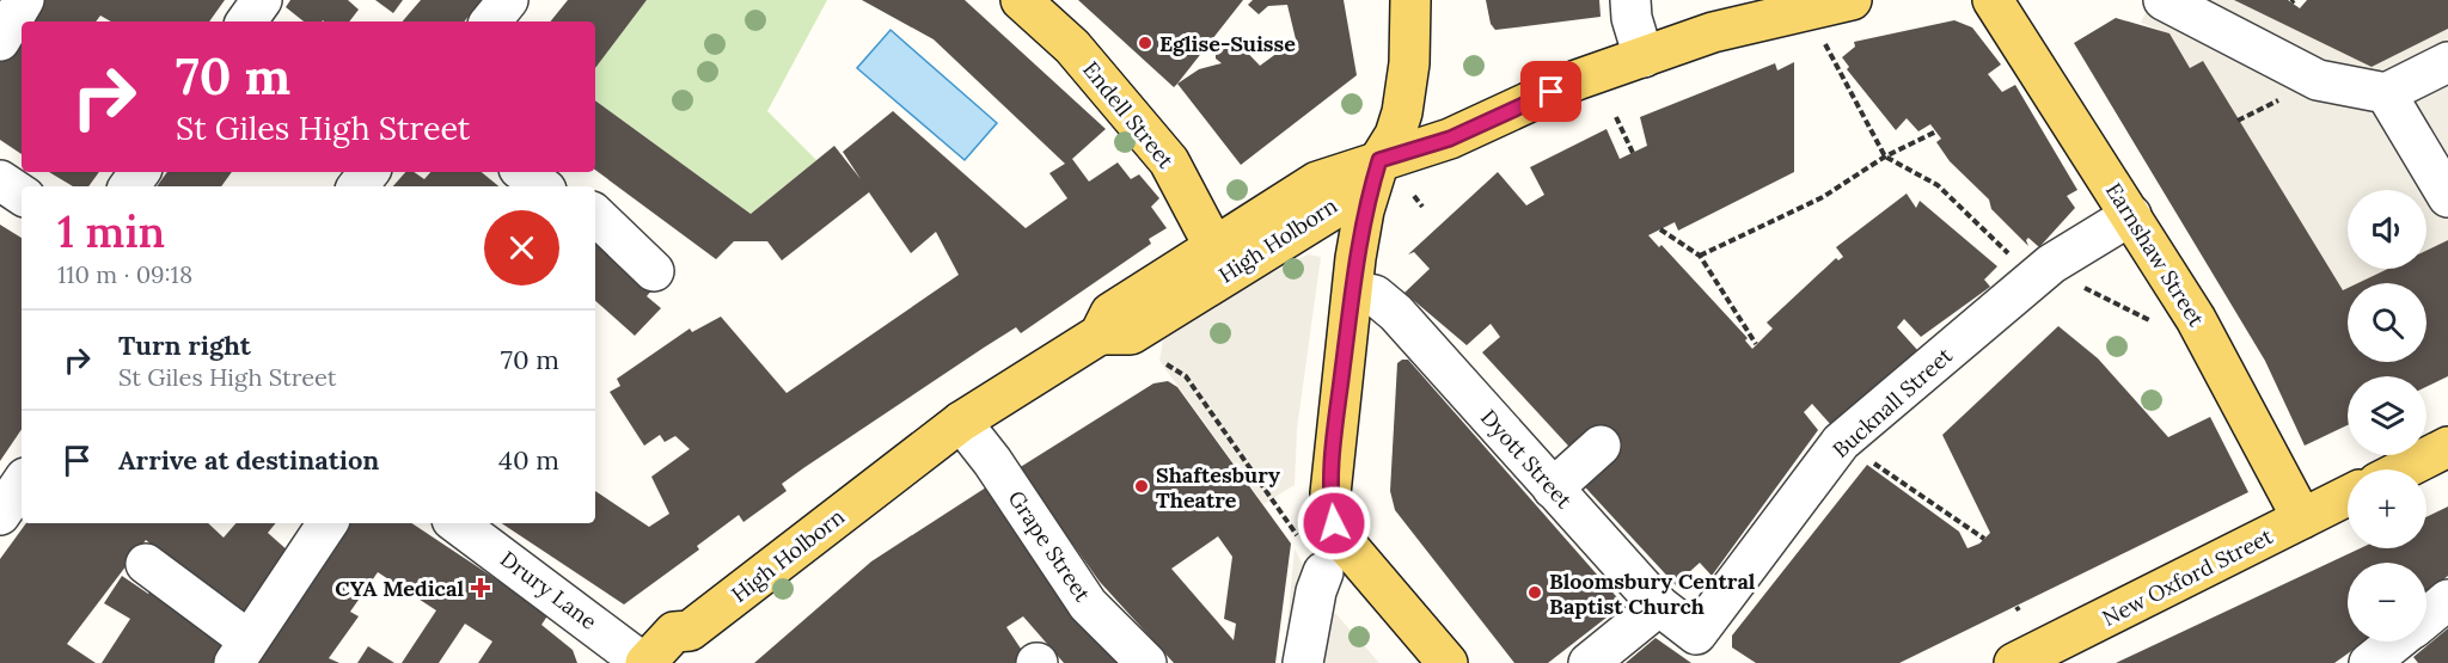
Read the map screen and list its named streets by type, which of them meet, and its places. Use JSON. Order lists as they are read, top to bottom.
{
  "streets": {
    "main road": [
      "Endell Street",
      "High Holborn",
      "Earnshaw Street",
      "New Oxford Street"
    ],
    "street": [
      "Bucknall Street",
      "Dyott Street",
      "Grape Street",
      "Drury Lane"
    ]
  },
  "crossings": [
    ["Endell Street", "High Holborn"],
    ["High Holborn", "Grape Street"],
    ["High Holborn", "Drury Lane"],
    ["Earnshaw Street", "Bucknall Street"],
    ["Earnshaw Street", "New Oxford Street"],
    ["Bucknall Street", "Dyott Street"]
  ],
  "places": {
    "other": ["Eglise-Suisse", "Shaftesbury Theatre", "Bloomsbury Central Baptist Church"],
    "health": ["CYA Medical"]
  },
  "page": {
    "turn": ["70 m", "St Giles High Street"],
    "heading": ["1 min", "110 m · 09:18"],
    "map_buttons": ["+", "−"],
    "list": [
      {
        "name": "Turn right",
        "note": "St Giles High Street",
        "value": "70 m"
      },
      {
        "name": "Arrive at destination",
        "value": "40 m"
      }
    ]
  }
}
